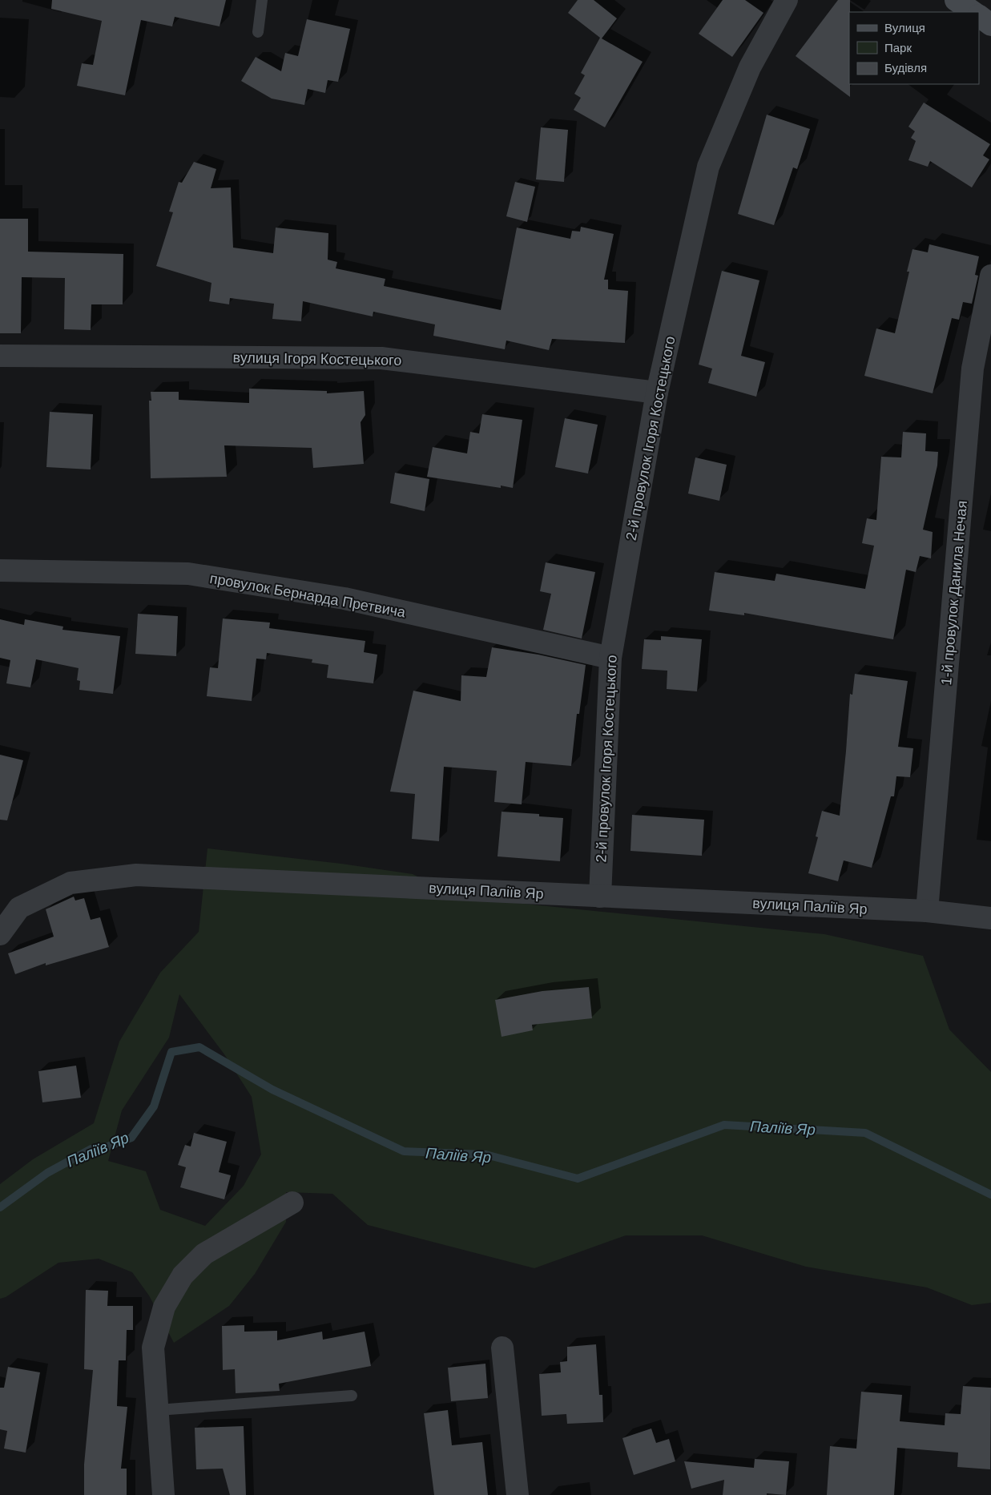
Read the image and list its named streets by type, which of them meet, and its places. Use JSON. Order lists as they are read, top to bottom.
{
  "streets": {
    "street": [
      "вулиця Ігоря Костецького",
      "2-й провулок Ігоря Костецького",
      "1-й провулок Данила Нечая",
      "провулок Бернарда Претвича",
      "вулиця Паліїв Яр"
    ]
  },
  "crossings": [
    ["вулиця Ігоря Костецького", "2-й провулок Ігоря Костецького"],
    ["2-й провулок Ігоря Костецького", "провулок Бернарда Претвича"],
    ["2-й провулок Ігоря Костецького", "вулиця Паліїв Яр"],
    ["1-й провулок Данила Нечая", "вулиця Паліїв Яр"]
  ],
  "water": ["Паліїв Яр"],
  "legend": ["Вулиця", "Парк", "Будівля"]
}
